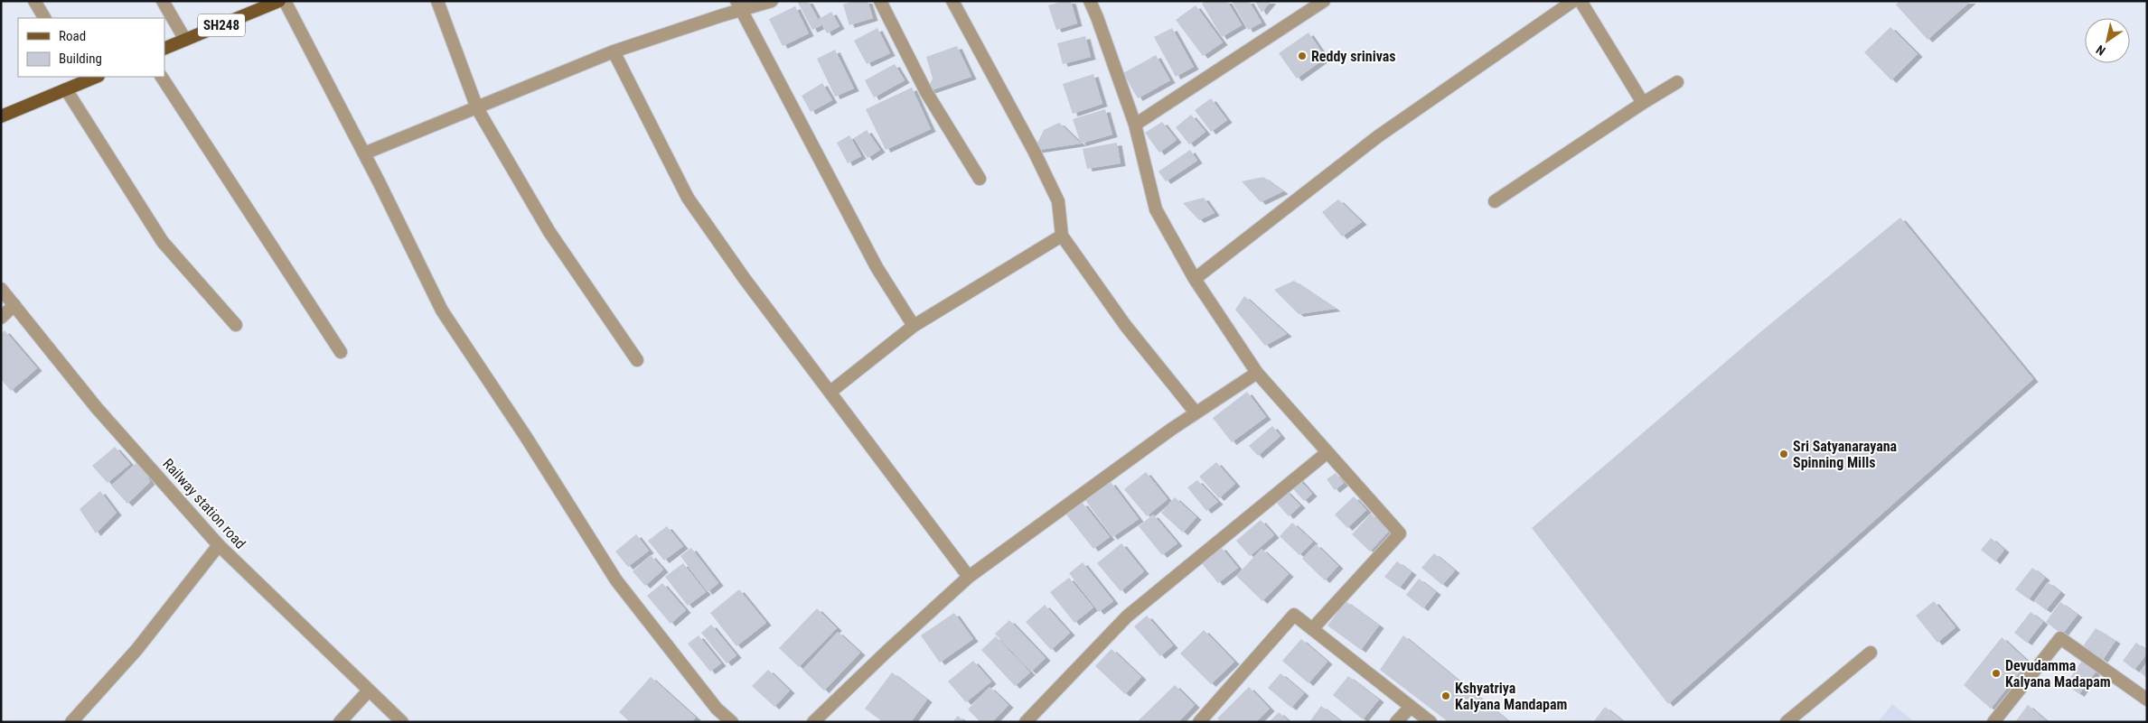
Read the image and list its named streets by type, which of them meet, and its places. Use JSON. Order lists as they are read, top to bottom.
{
  "streets": {
    "main road": ["SH248"],
    "street": ["Railway station road"]
  },
  "places": [
    "Reddy srinivas",
    "Sri Satyanarayana Spinning Mills",
    "Devudamma Kalyana Madapam",
    "Kshyatriya Kalyana Mandapam"
  ],
  "legend": ["Road", "Building"],
  "north": "bottom left"
}
